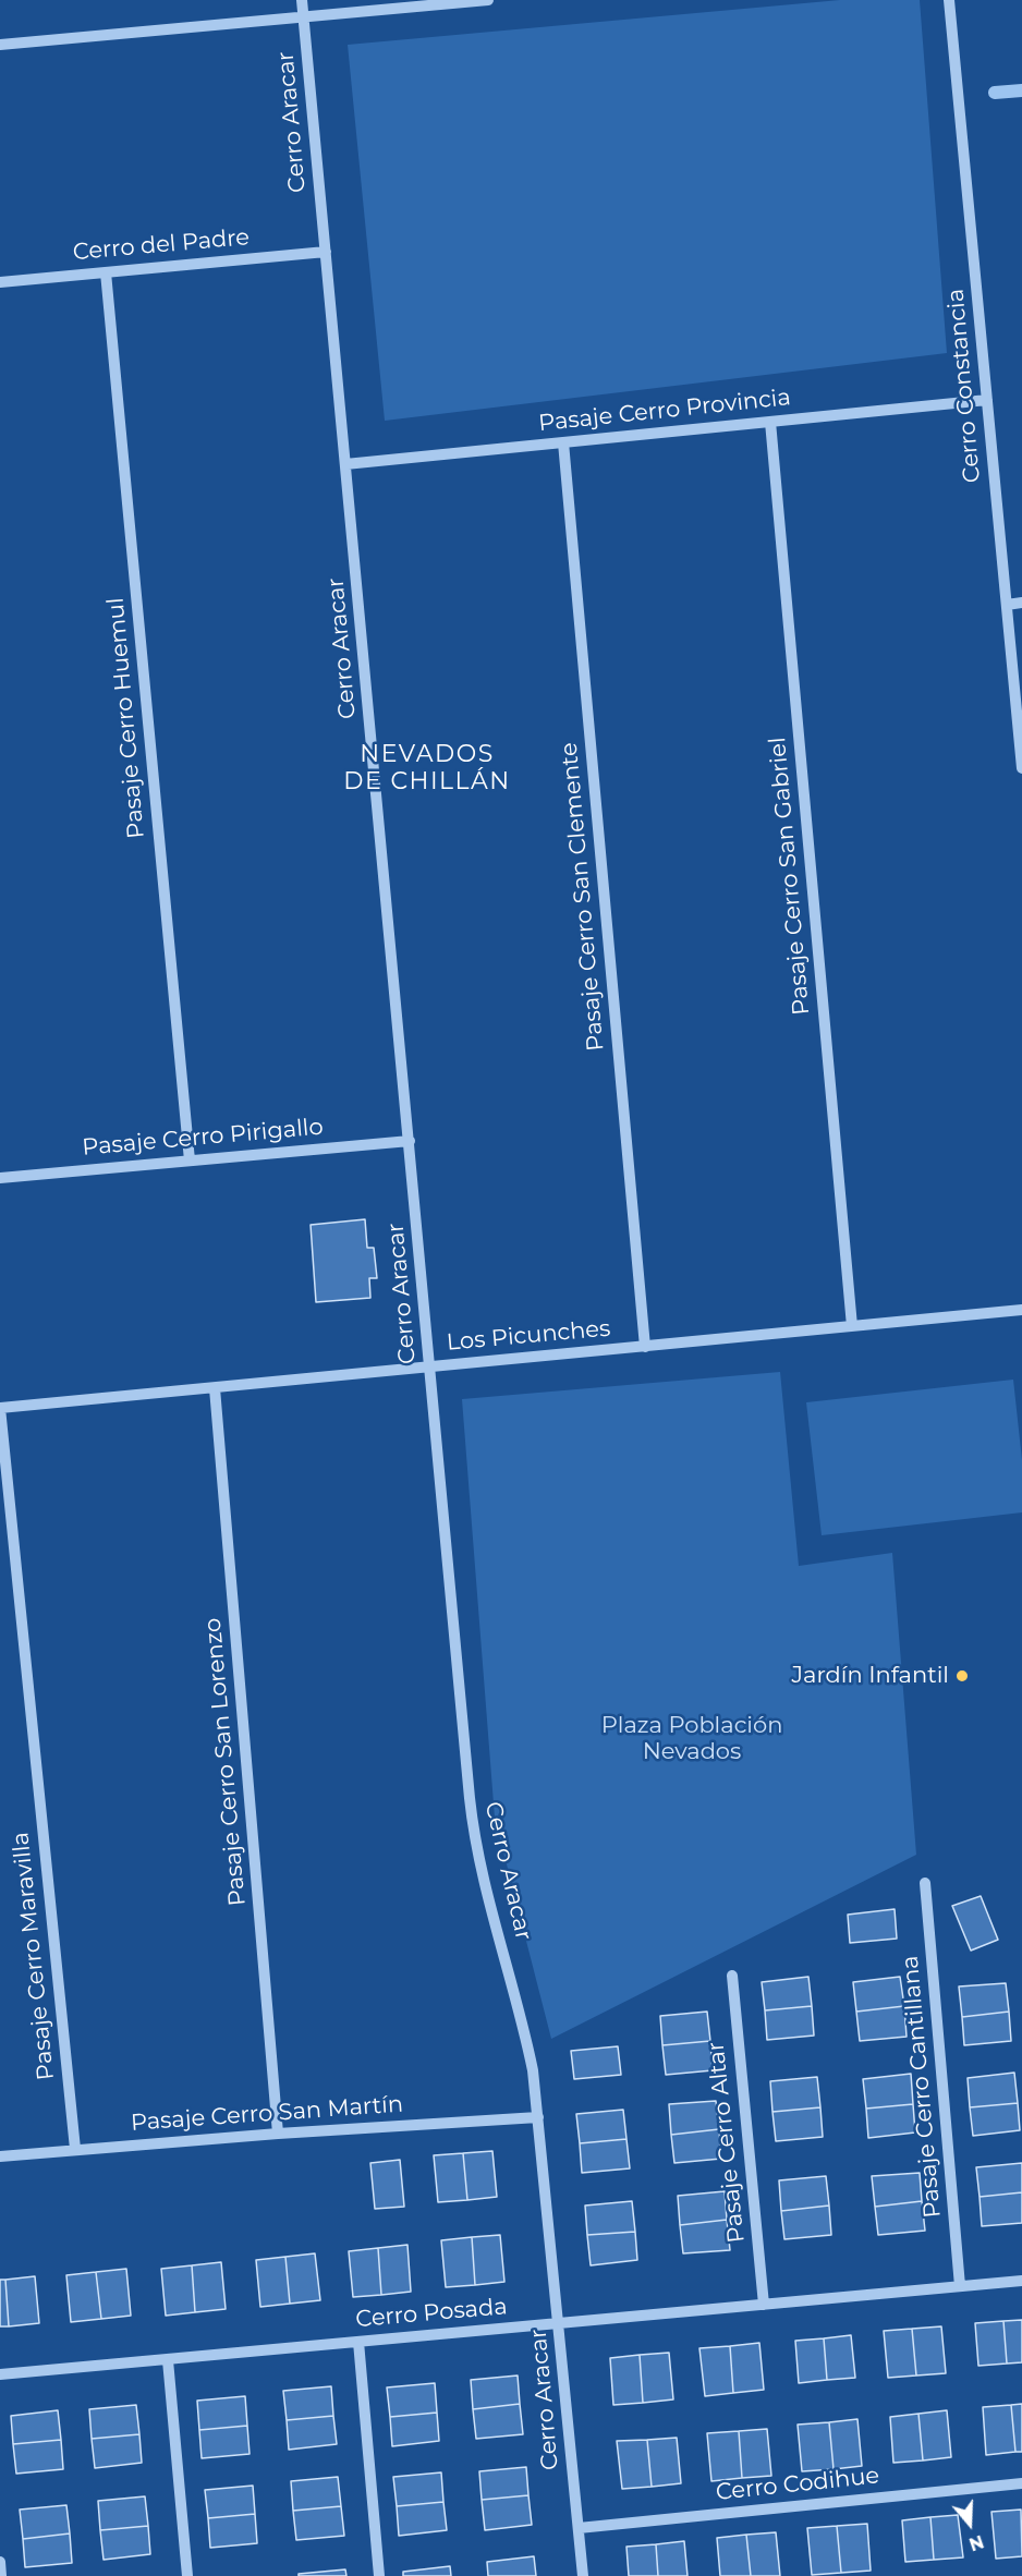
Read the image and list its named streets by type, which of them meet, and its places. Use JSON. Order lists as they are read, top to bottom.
{
  "streets": {
    "street": [
      "Cerro Aracar",
      "Cerro del Padre",
      "Cerro Constancia",
      "Pasaje Cerro Provincia",
      "Pasaje Cerro Huemul",
      "Pasaje Cerro San Gabriel",
      "Pasaje Cerro San Clemente",
      "Pasaje Cerro Pirigallo",
      "Los Picunches",
      "Pasaje Cerro San Lorenzo",
      "Pasaje Cerro Maravilla",
      "Pasaje Cerro Cantillana",
      "Pasaje Cerro San Martín",
      "Pasaje Cerro Altar",
      "Cerro Posada",
      "Cerro Codihue"
    ]
  },
  "crossings": [
    ["Cerro Aracar", "Cerro del Padre"],
    ["Cerro Aracar", "Pasaje Cerro Provincia"],
    ["Cerro Aracar", "Pasaje Cerro Pirigallo"],
    ["Cerro Aracar", "Los Picunches"],
    ["Cerro Aracar", "Pasaje Cerro San Martín"],
    ["Cerro Aracar", "Cerro Posada"],
    ["Cerro Aracar", "Cerro Codihue"],
    ["Cerro del Padre", "Pasaje Cerro Huemul"],
    ["Cerro Constancia", "Pasaje Cerro Provincia"],
    ["Pasaje Cerro Provincia", "Pasaje Cerro San Gabriel"],
    ["Pasaje Cerro Provincia", "Pasaje Cerro San Clemente"],
    ["Pasaje Cerro Huemul", "Pasaje Cerro Pirigallo"],
    ["Pasaje Cerro San Gabriel", "Los Picunches"],
    ["Pasaje Cerro San Clemente", "Los Picunches"],
    ["Los Picunches", "Pasaje Cerro San Lorenzo"],
    ["Los Picunches", "Pasaje Cerro Maravilla"],
    ["Pasaje Cerro San Lorenzo", "Pasaje Cerro San Martín"],
    ["Pasaje Cerro Maravilla", "Pasaje Cerro San Martín"],
    ["Pasaje Cerro Cantillana", "Cerro Posada"],
    ["Pasaje Cerro Altar", "Cerro Posada"]
  ],
  "districts": ["NEVADOS DE CHILLÁN"],
  "parks": ["Plaza Población Nevados"],
  "places": ["Jardín Infantil"],
  "north": "bottom"
}
